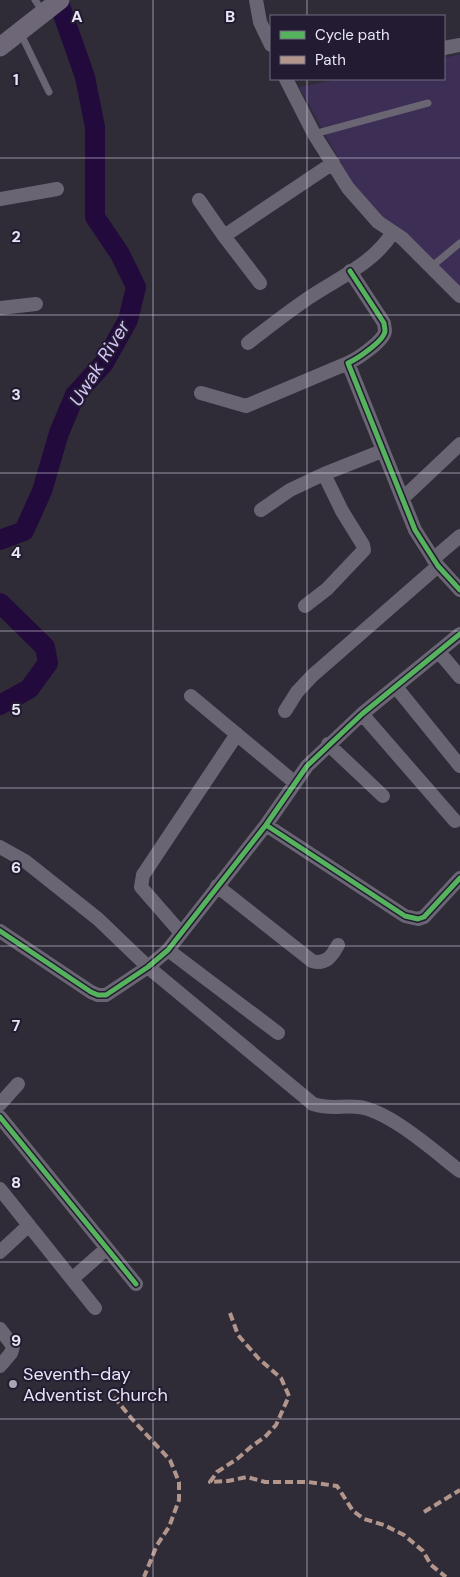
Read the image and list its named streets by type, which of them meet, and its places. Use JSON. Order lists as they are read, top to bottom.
{
  "water": ["Uwak River"],
  "places": ["Seventh-day Adventist Church"],
  "legend": ["Cycle path", "Path"],
  "grid": {
    "columns": ["A", "B"],
    "rows": [
      "1",
      "2",
      "3",
      "4",
      "5",
      "6",
      "7",
      "8",
      "9"
    ]
  }
}
